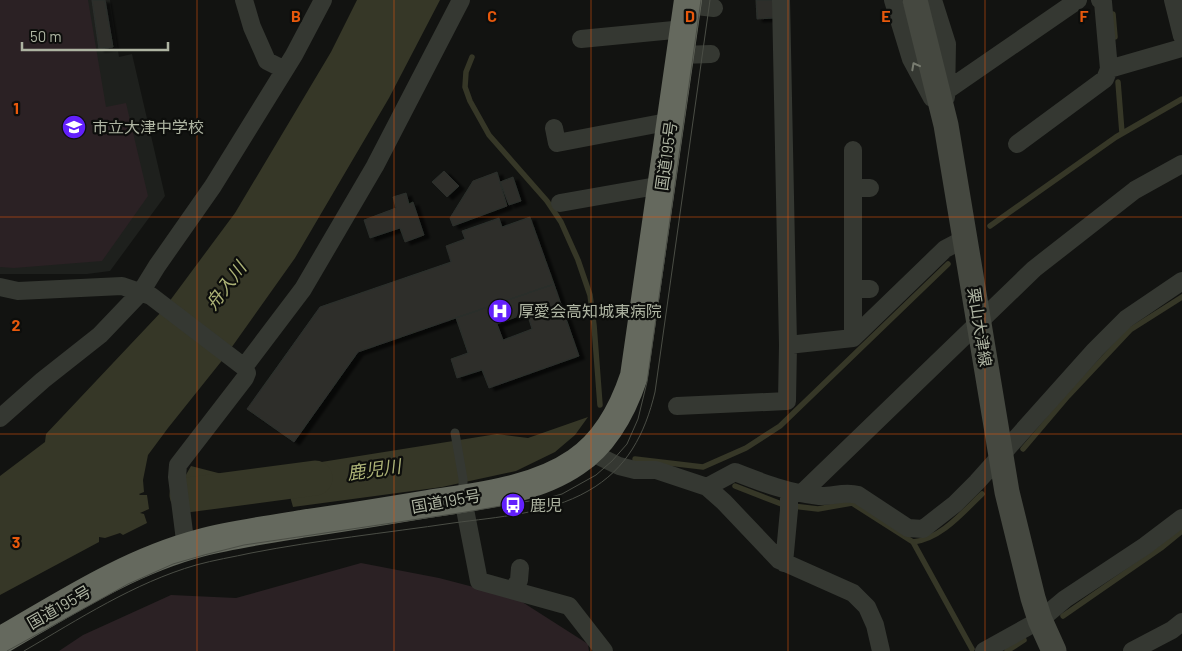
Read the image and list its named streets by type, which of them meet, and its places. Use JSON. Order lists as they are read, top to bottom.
{
  "streets": {
    "highway": ["国道195号"],
    "main road": ["栗山大津線"]
  },
  "water": ["舟入川", "鹿児川"],
  "places": {
    "school or university": ["市立大津中学校"],
    "hospital": ["厚愛会高知城東病院"],
    "bus stop": ["鹿児"]
  },
  "scale_bar": "50 m",
  "grid": {
    "columns": [
      "B",
      "C",
      "D",
      "E",
      "F"
    ],
    "rows": ["1", "2", "3"]
  }
}
